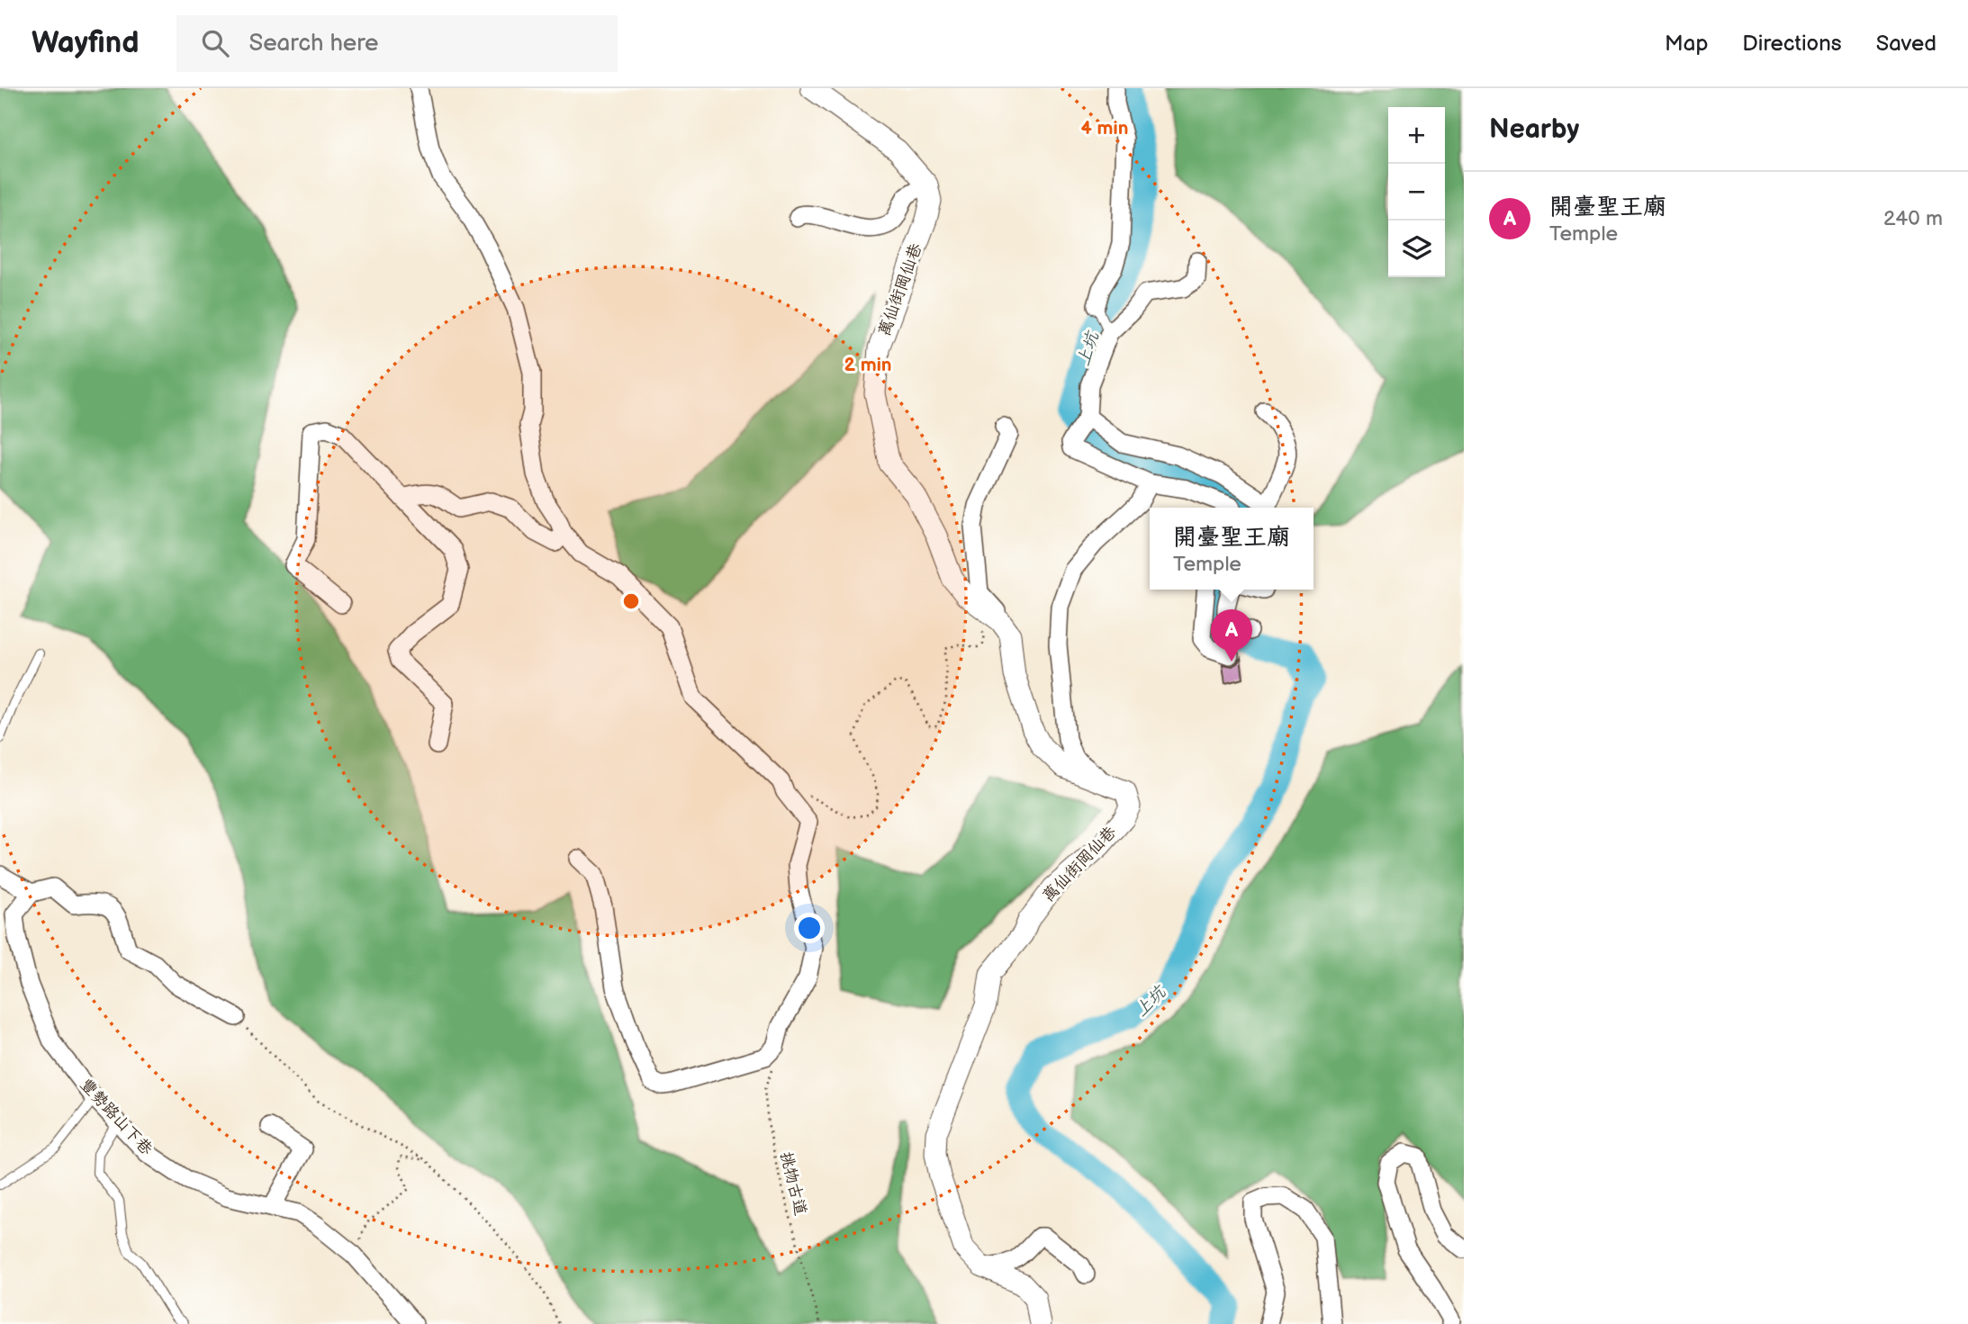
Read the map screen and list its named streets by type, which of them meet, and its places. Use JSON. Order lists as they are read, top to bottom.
{
  "streets": {
    "street": ["萬仙街岡仙巷", "豐勢路山下巷"],
    "path": ["挑物古道"]
  },
  "water": ["上坑"],
  "page": {
    "header": "Wayfind",
    "search": "Search here",
    "nav": ["Map", "Directions", "Saved"],
    "heading": "Nearby",
    "map_buttons": ["+", "−"],
    "list": [
      {
        "mark": "A",
        "name": "開臺聖王廟",
        "note": "Temple",
        "value": "240 m"
      }
    ],
    "popup": ["開臺聖王廟", "Temple"],
    "pins": "A"
  },
  "rings": ["4 min", "2 min"]
}
